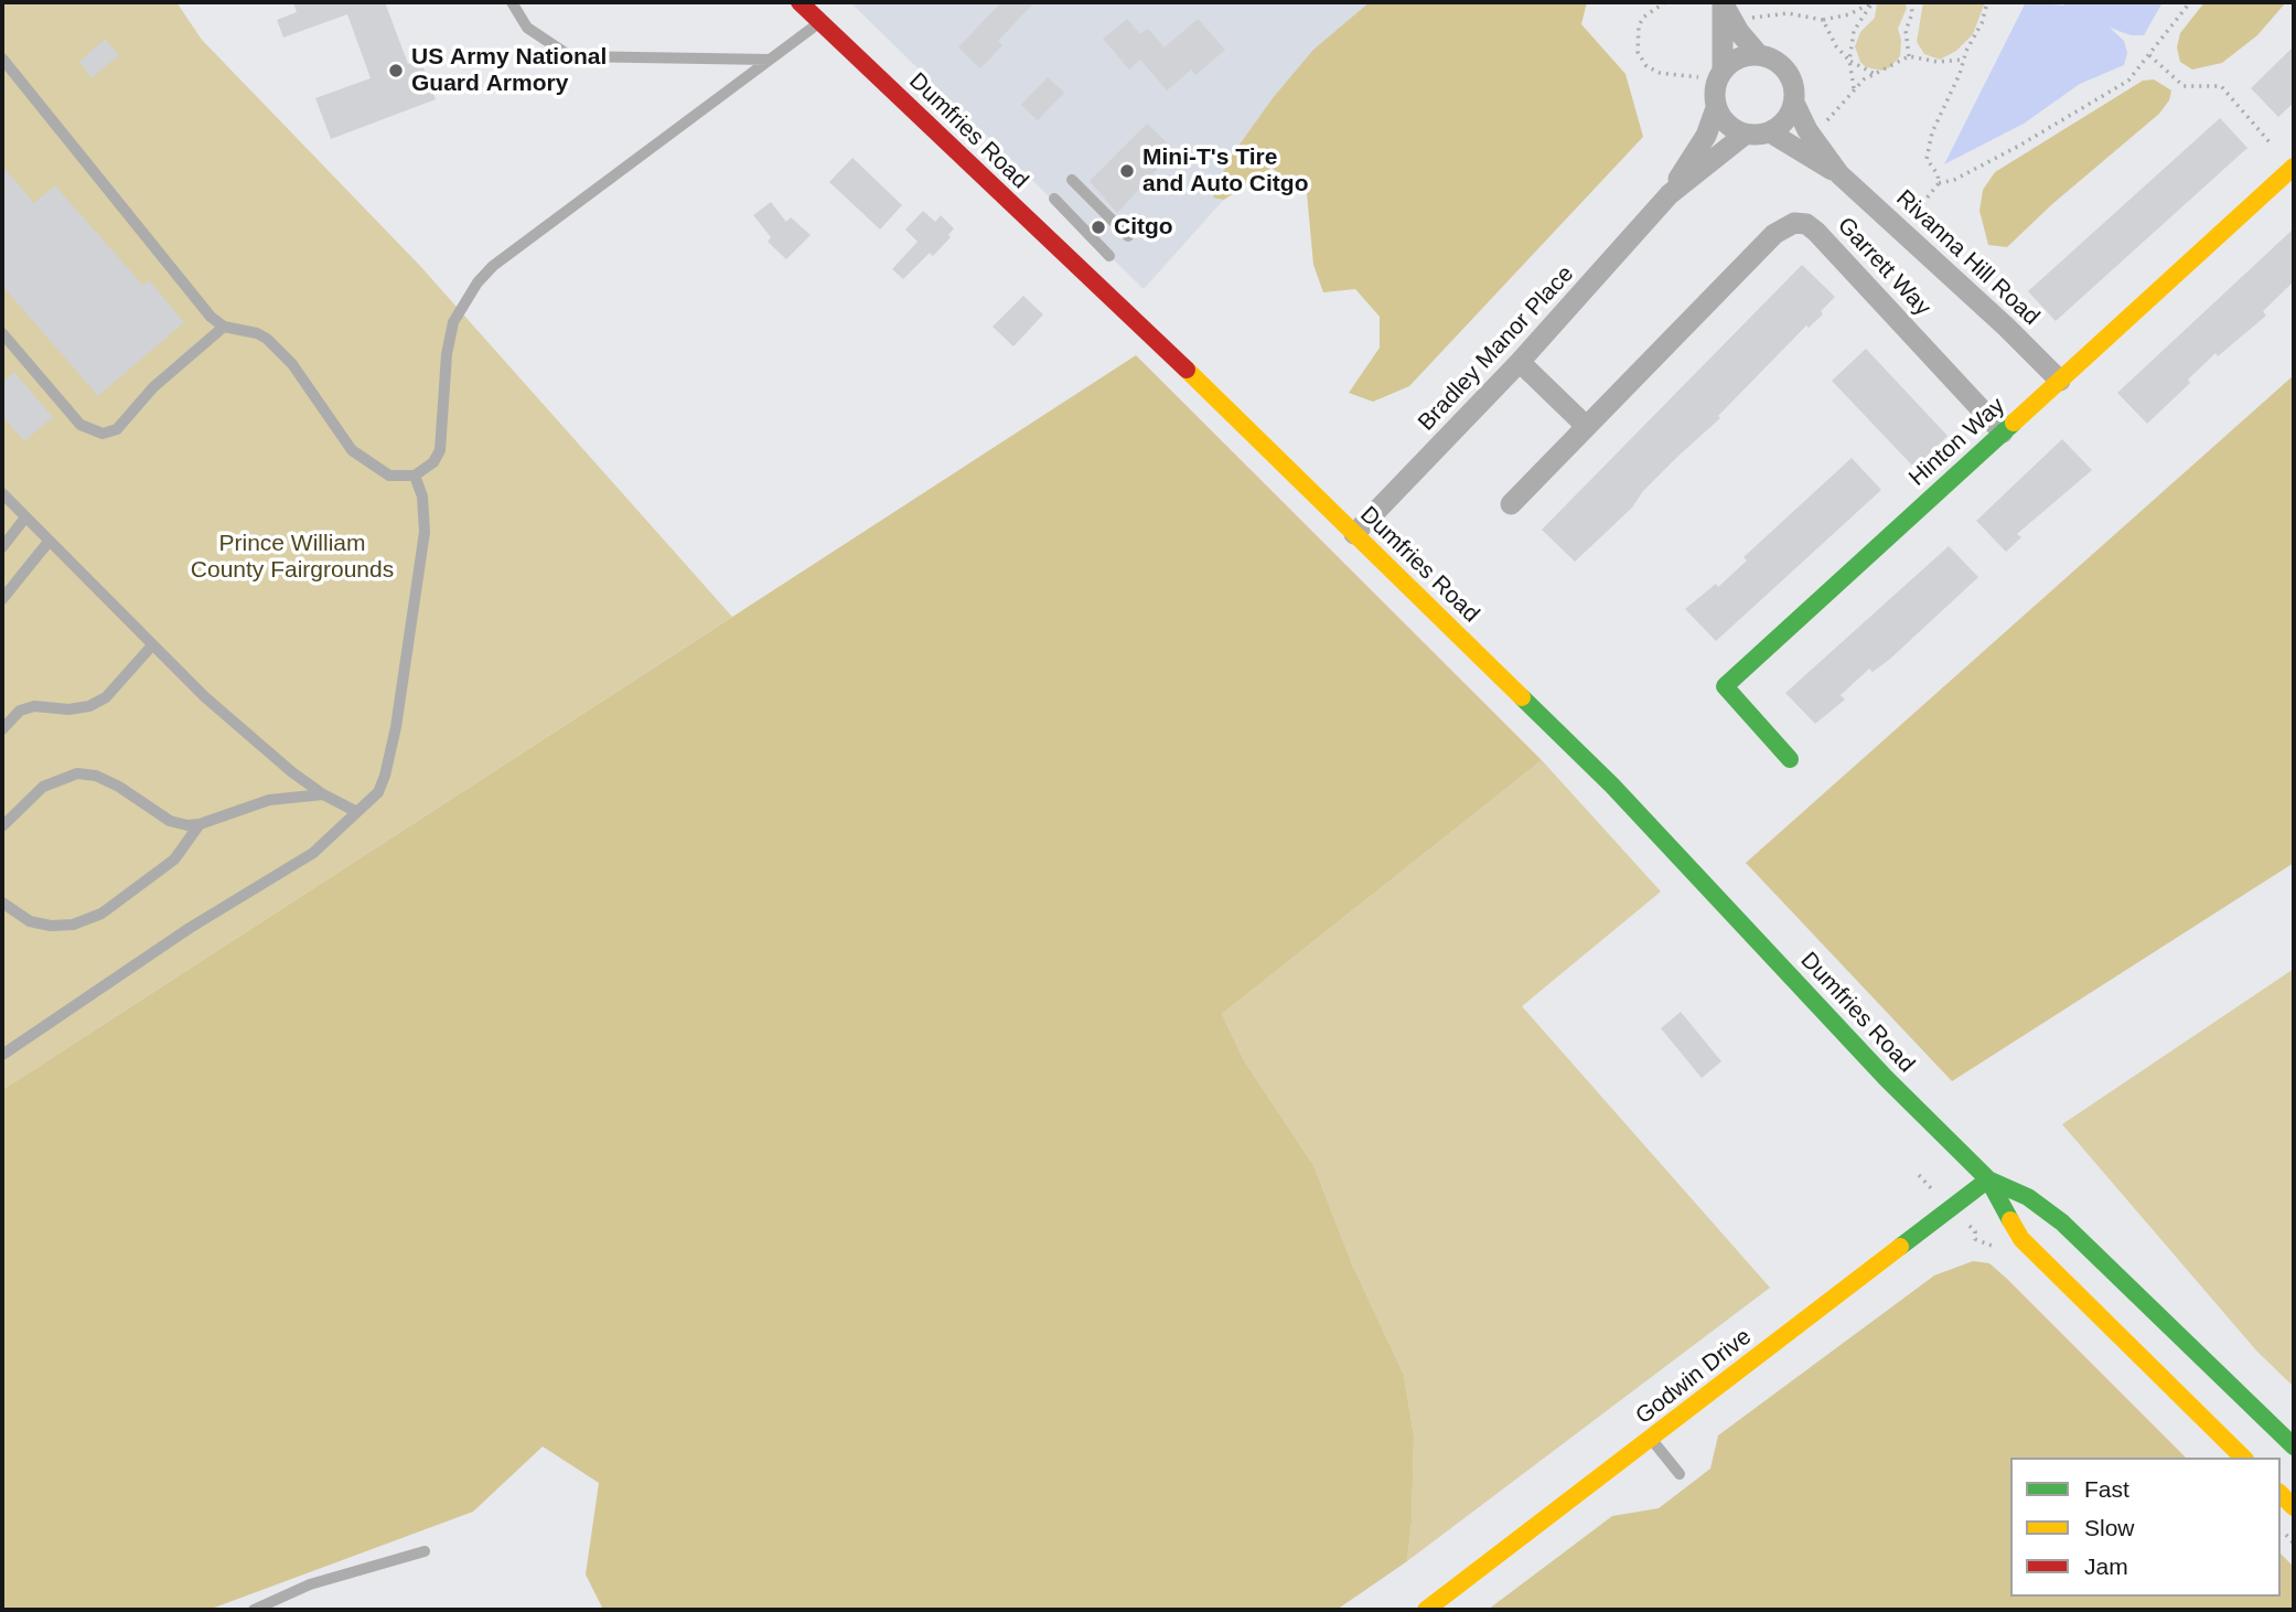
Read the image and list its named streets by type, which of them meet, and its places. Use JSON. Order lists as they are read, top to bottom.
{
  "streets": {
    "main road": ["Dumfries Road", "Hinton Way", "Godwin Drive"],
    "street": ["Rivanna Hill Road", "Garrett Way", "Bradley Manor Place"]
  },
  "crossings": [
    ["Dumfries Road", "Bradley Manor Place"],
    ["Dumfries Road", "Godwin Drive"],
    ["Rivanna Hill Road", "Bradley Manor Place"],
    ["Rivanna Hill Road", "Hinton Way"],
    ["Garrett Way", "Hinton Way"]
  ],
  "parks": ["Prince William County Fairgrounds"],
  "places": ["US Army National Guard Armory", "Mini-T's Tire and Auto Citgo", "Citgo"],
  "legend": ["Fast", "Slow", "Jam"]
}
